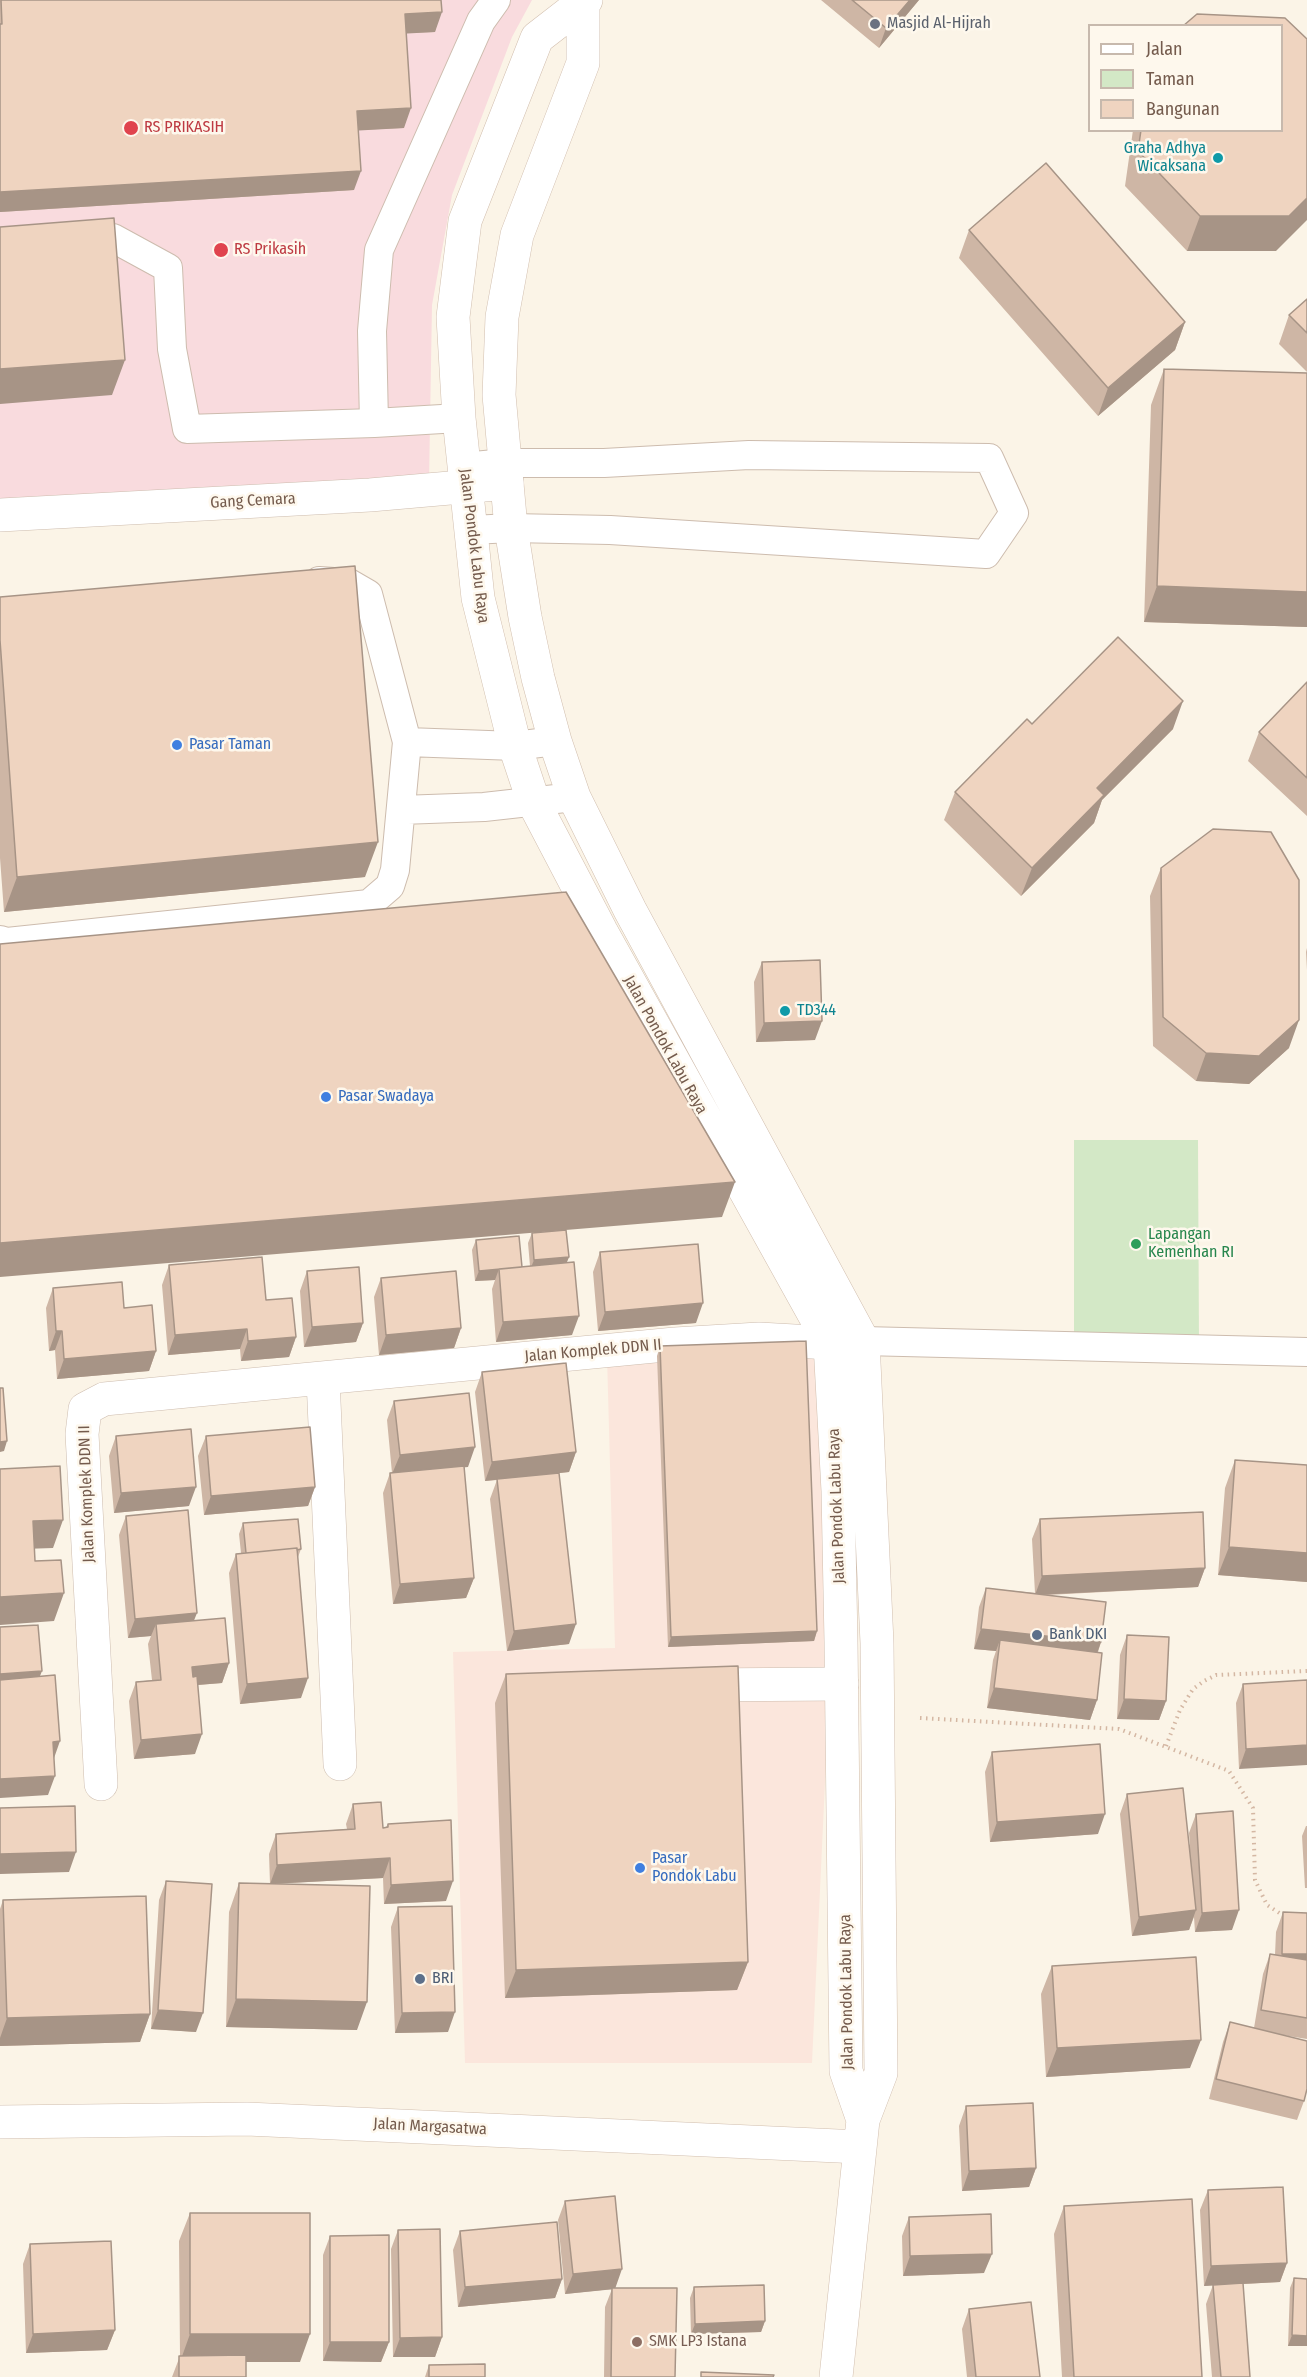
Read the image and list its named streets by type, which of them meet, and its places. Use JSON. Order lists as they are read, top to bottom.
{
  "streets": {
    "main road": [
      "Gang Cemara",
      "Jalan Pondok Labu Raya",
      "Jalan Komplek DDN II",
      "Jalan Margasatwa"
    ]
  },
  "crossings": [
    ["Gang Cemara", "Jalan Pondok Labu Raya"],
    ["Jalan Pondok Labu Raya", "Jalan Komplek DDN II"],
    ["Jalan Pondok Labu Raya", "Jalan Margasatwa"]
  ],
  "places": [
    "Masjid Al-Hijrah",
    "RS PRIKASIH",
    "Graha Adhya Wicaksana",
    "RS Prikasih",
    "Pasar Taman",
    "TD344",
    "Pasar Swadaya",
    "Lapangan Kemenhan RI",
    "Bank DKI",
    "Pasar Pondok Labu",
    "BRI",
    "SMK LP3 Istana"
  ],
  "legend": ["Jalan", "Taman", "Bangunan"]
}
